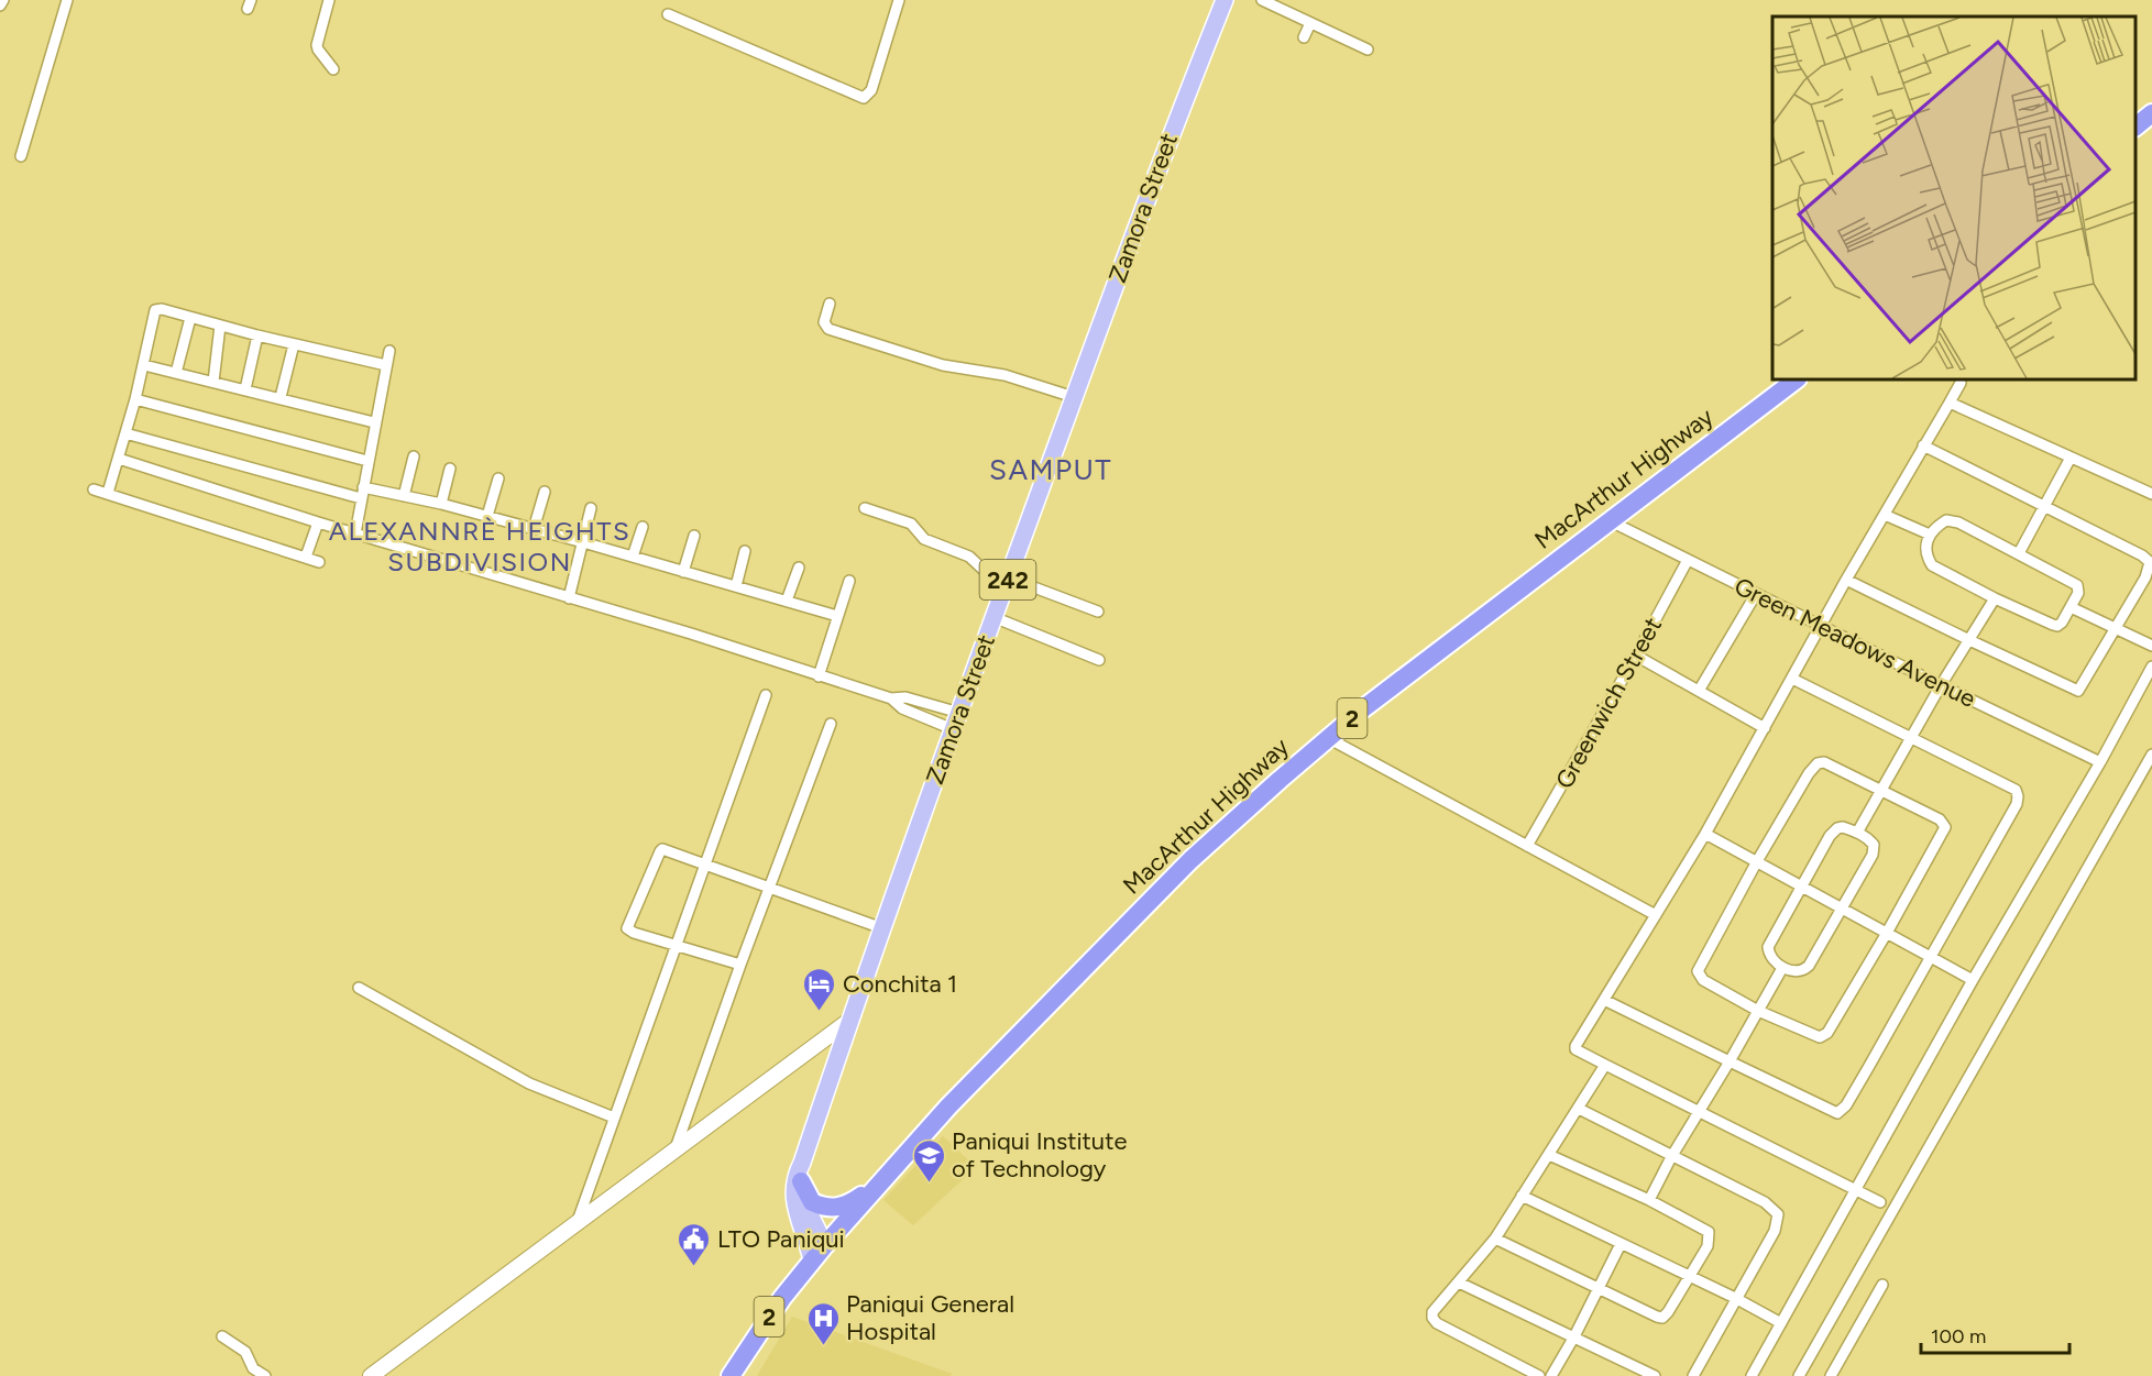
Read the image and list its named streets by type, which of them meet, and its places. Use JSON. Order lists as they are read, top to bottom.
{
  "streets": {
    "highway": ["MacArthur Highway", "2"],
    "main road": ["Zamora Street", "242"],
    "street": ["Green Meadows Avenue", "Greenwich Street"]
  },
  "crossings": [
    ["Zamora Street", "MacArthur Highway"],
    ["MacArthur Highway", "Green Meadows Avenue"],
    ["Green Meadows Avenue", "Greenwich Street"]
  ],
  "districts": ["SAMPUT", "ALEXANNRÈ HEIGHTS SUBDIVISION"],
  "places": {
    "hotel": ["Conchita 1"],
    "school or university": ["Paniqui Institute of Technology"],
    "public building": ["LTO Paniqui"],
    "hospital": ["Paniqui General Hospital"]
  },
  "scale_bar": "100 m"
}
